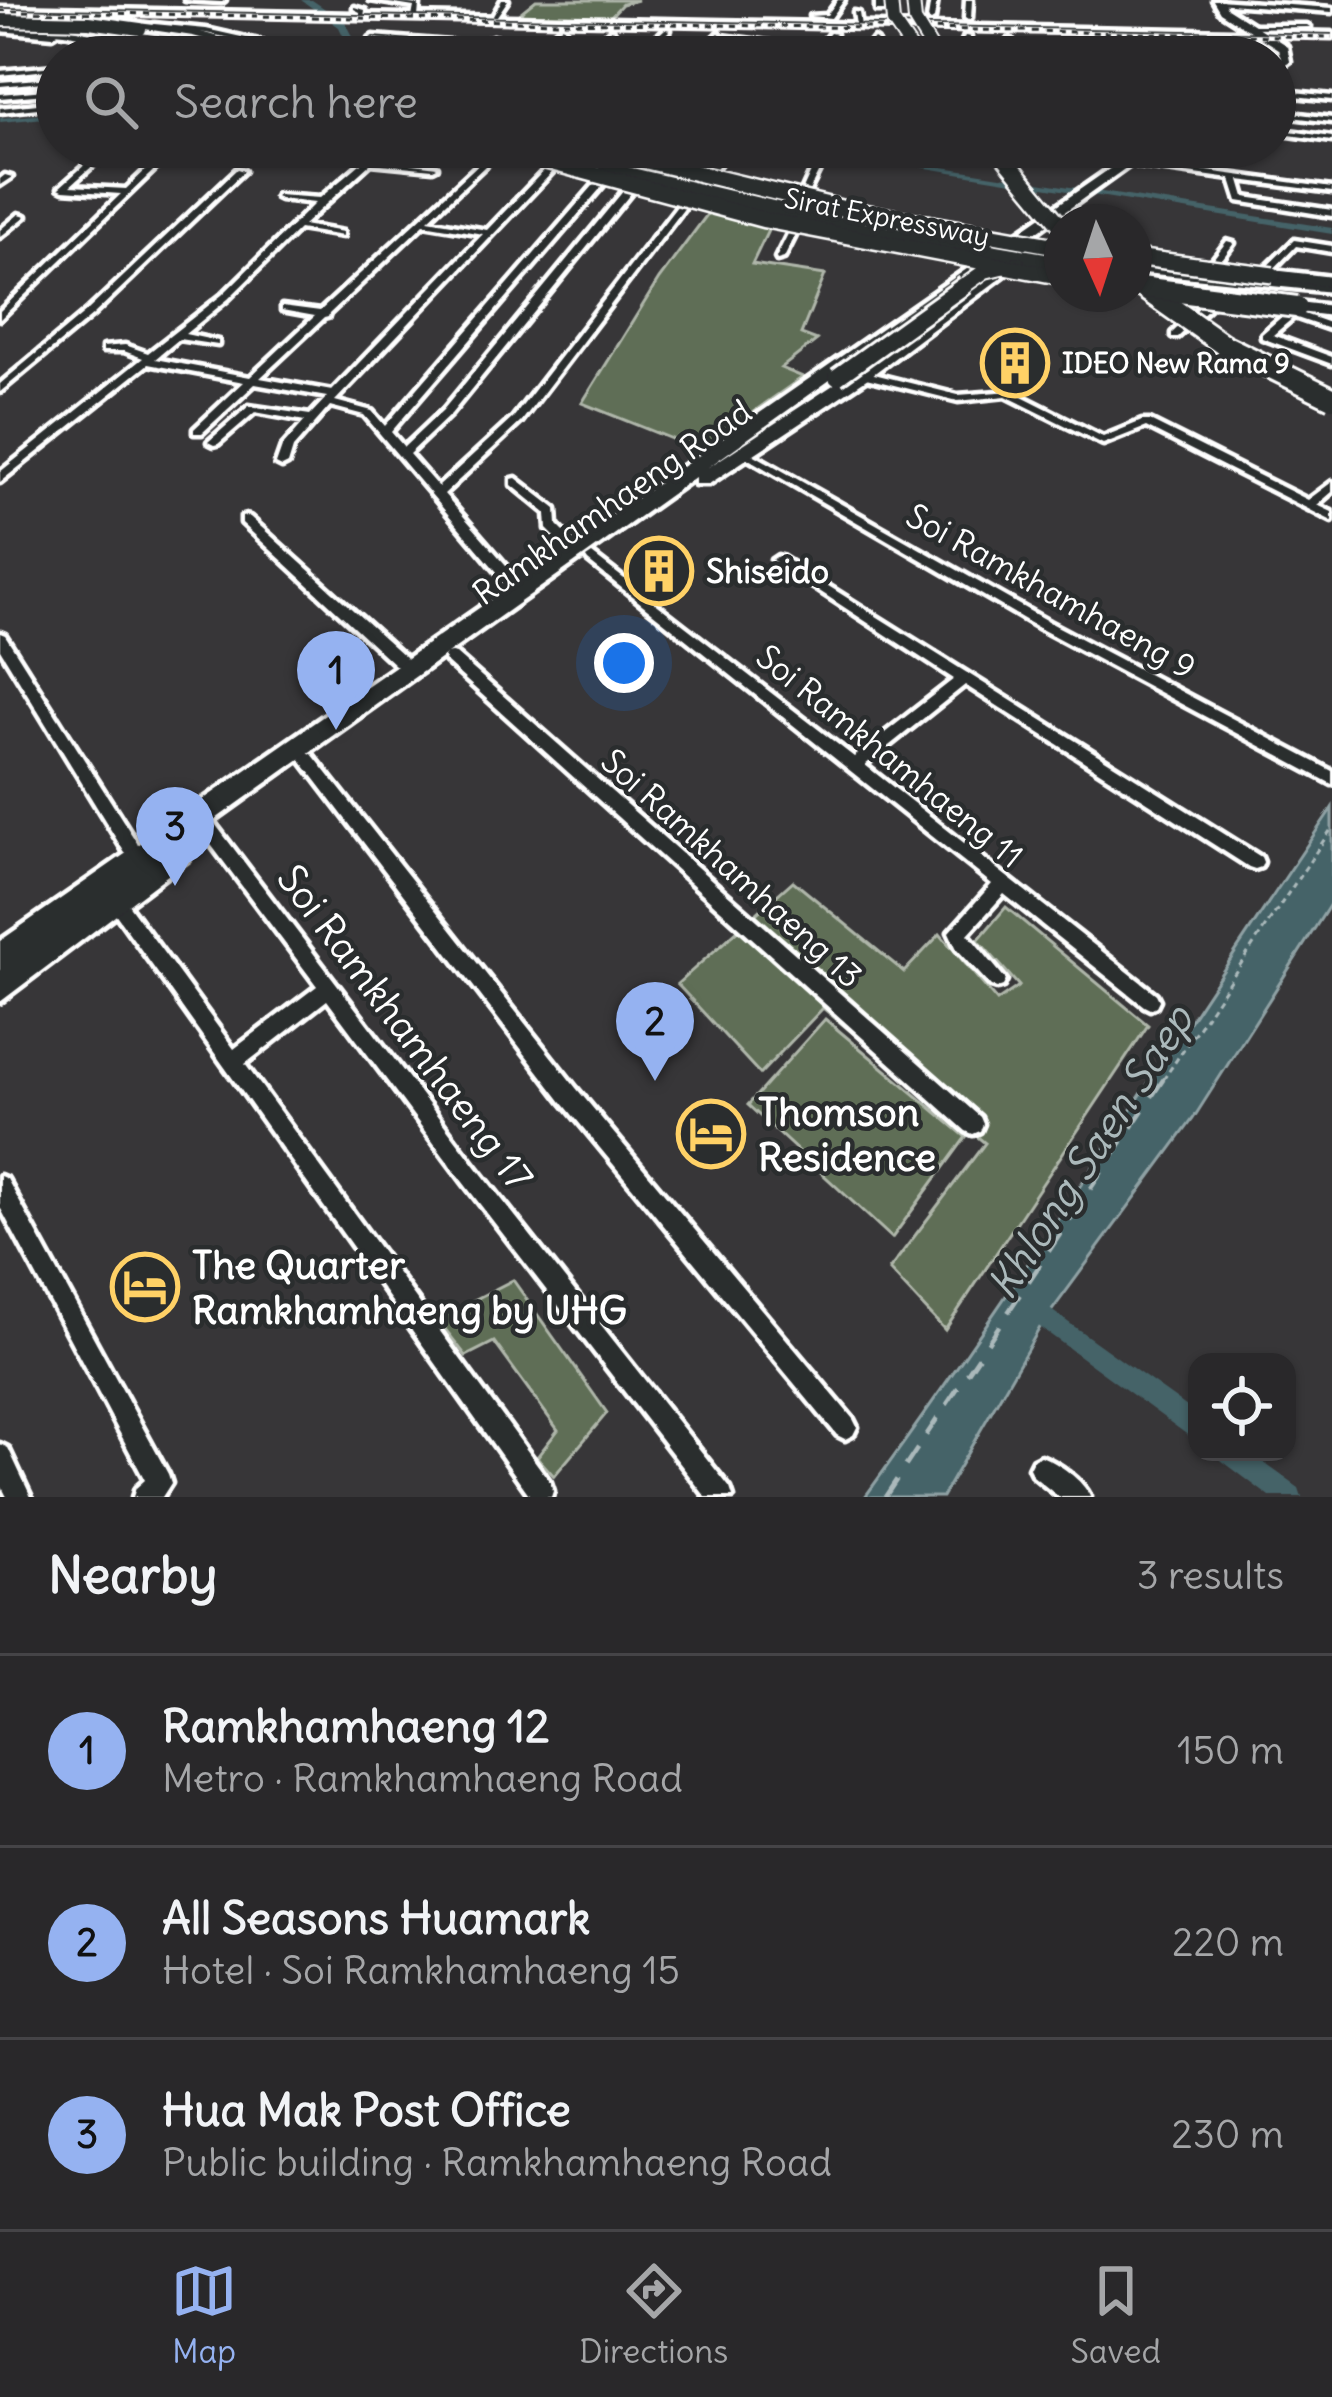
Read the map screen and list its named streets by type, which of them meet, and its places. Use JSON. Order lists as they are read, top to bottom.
{
  "streets": {
    "highway": ["Sirat Expressway"],
    "main road": ["Ramkhamhaeng Road"],
    "street": [
      "Soi Ramkhamhaeng 9",
      "Soi Ramkhamhaeng 11",
      "Soi Ramkhamhaeng 13",
      "Soi Ramkhamhaeng 17"
    ]
  },
  "crossings": [
    ["Ramkhamhaeng Road", "Soi Ramkhamhaeng 9"],
    ["Ramkhamhaeng Road", "Soi Ramkhamhaeng 11"],
    ["Ramkhamhaeng Road", "Soi Ramkhamhaeng 13"],
    ["Ramkhamhaeng Road", "Soi Ramkhamhaeng 17"]
  ],
  "water": ["Khlong Saen Saep"],
  "places": {
    "building": ["IDEO New Rama 9", "Shiseido"],
    "hotel": ["Thomson Residence", "The Quarter Ramkhamhaeng by UHG"]
  },
  "north": "bottom",
  "page": {
    "search": "Search here",
    "pins": ["1", "3", "2"],
    "heading": ["Nearby", "3 results"],
    "list": [
      {
        "mark": "1",
        "name": "Ramkhamhaeng 12",
        "note": "Metro · Ramkhamhaeng Road",
        "value": "150 m"
      },
      {
        "mark": "2",
        "name": "All Seasons Huamark",
        "note": "Hotel · Soi Ramkhamhaeng 15",
        "value": "220 m"
      },
      {
        "mark": "3",
        "name": "Hua Mak Post Office",
        "note": "Public building · Ramkhamhaeng Road",
        "value": "230 m"
      }
    ],
    "nav": ["Map", "Directions", "Saved"]
  }
}
